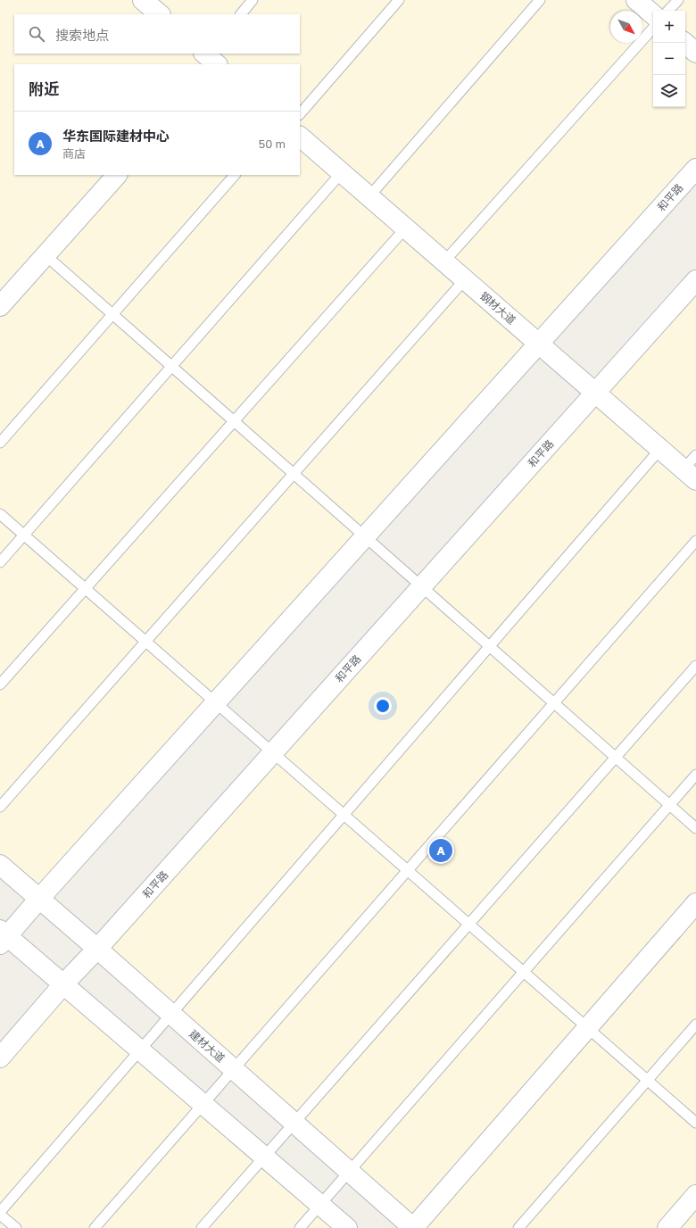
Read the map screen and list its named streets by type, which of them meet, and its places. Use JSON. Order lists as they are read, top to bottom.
{
  "streets": {
    "street": ["和平路", "钢材大道", "建材大道"]
  },
  "crossings": [
    ["和平路", "钢材大道"],
    ["和平路", "建材大道"]
  ],
  "north": "bottom right",
  "page": {
    "map_buttons": ["+", "−"],
    "search": "搜索地点",
    "heading": "附近",
    "list": [
      {
        "mark": "A",
        "name": "华东国际建材中心",
        "note": "商店",
        "value": "50 m"
      }
    ],
    "pins": "A"
  }
}
